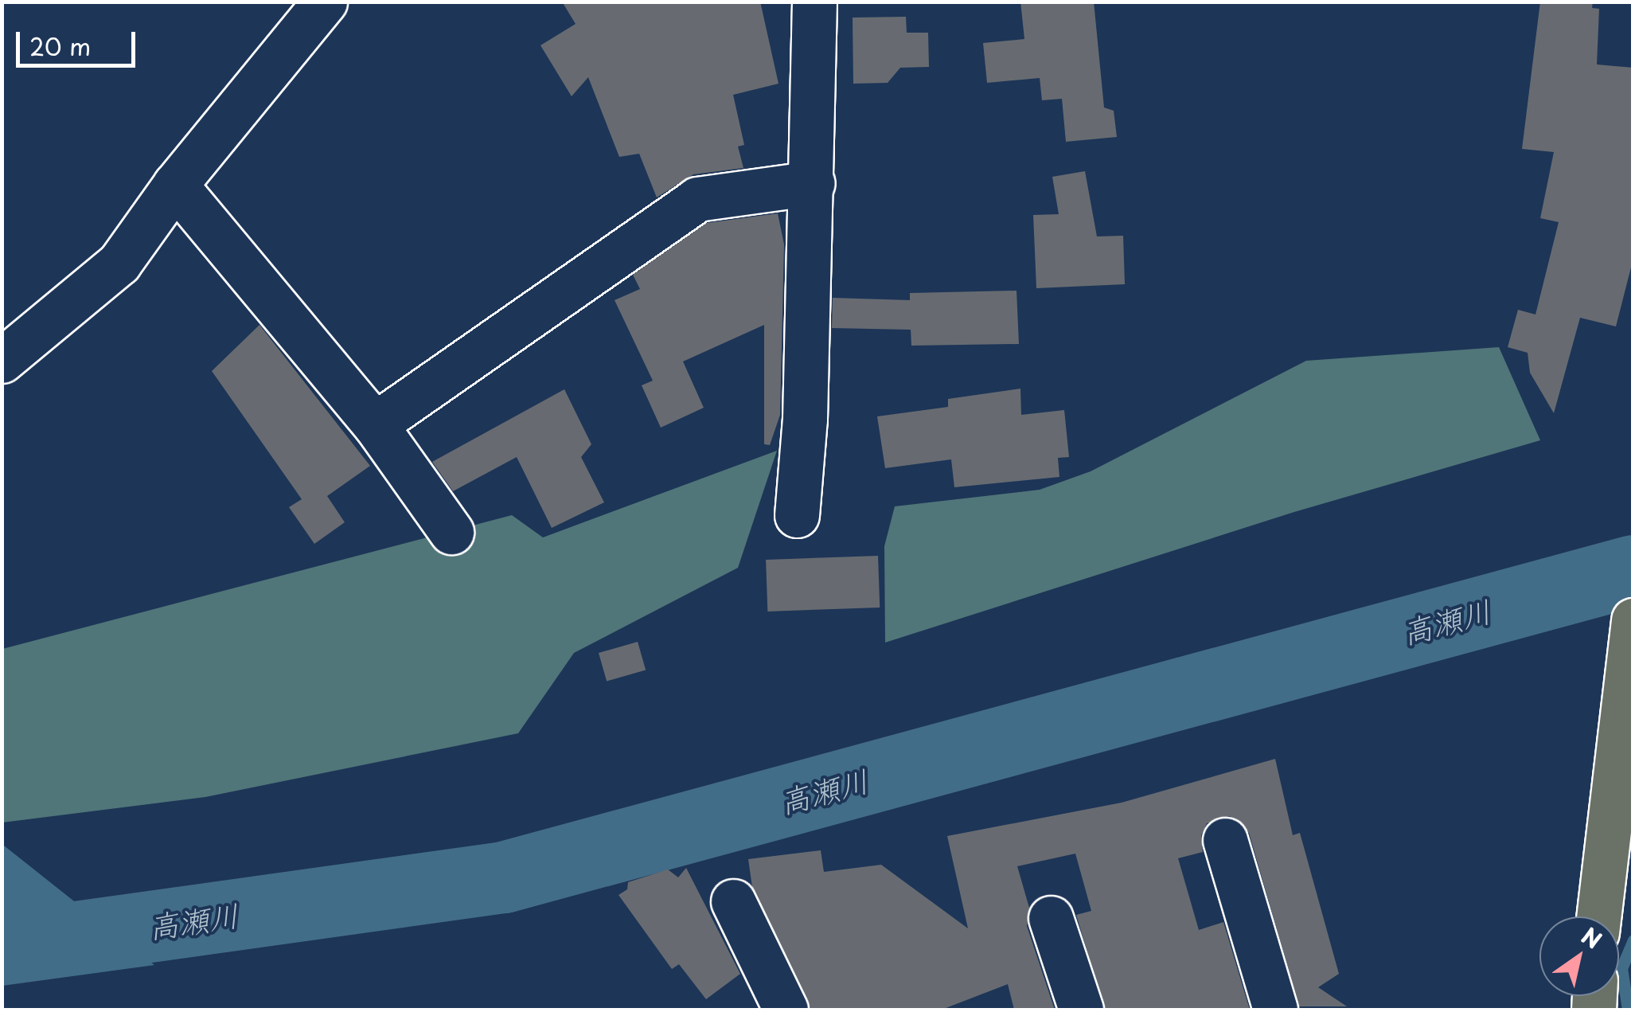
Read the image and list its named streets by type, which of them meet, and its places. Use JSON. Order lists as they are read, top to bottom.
{
  "water": ["高瀬川"],
  "scale_bar": "20 m",
  "north": "top right"
}
